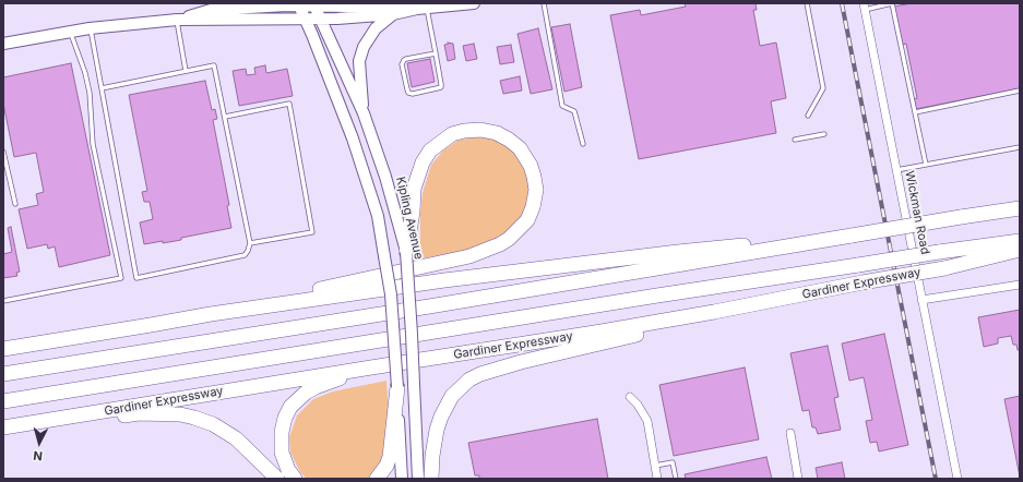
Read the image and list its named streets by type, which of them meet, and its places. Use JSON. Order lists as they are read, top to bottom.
{
  "streets": {
    "highway": ["Gardiner Expressway"],
    "main road": ["Kipling Avenue"],
    "street": ["Wickman Road"]
  },
  "north": "bottom"
}
